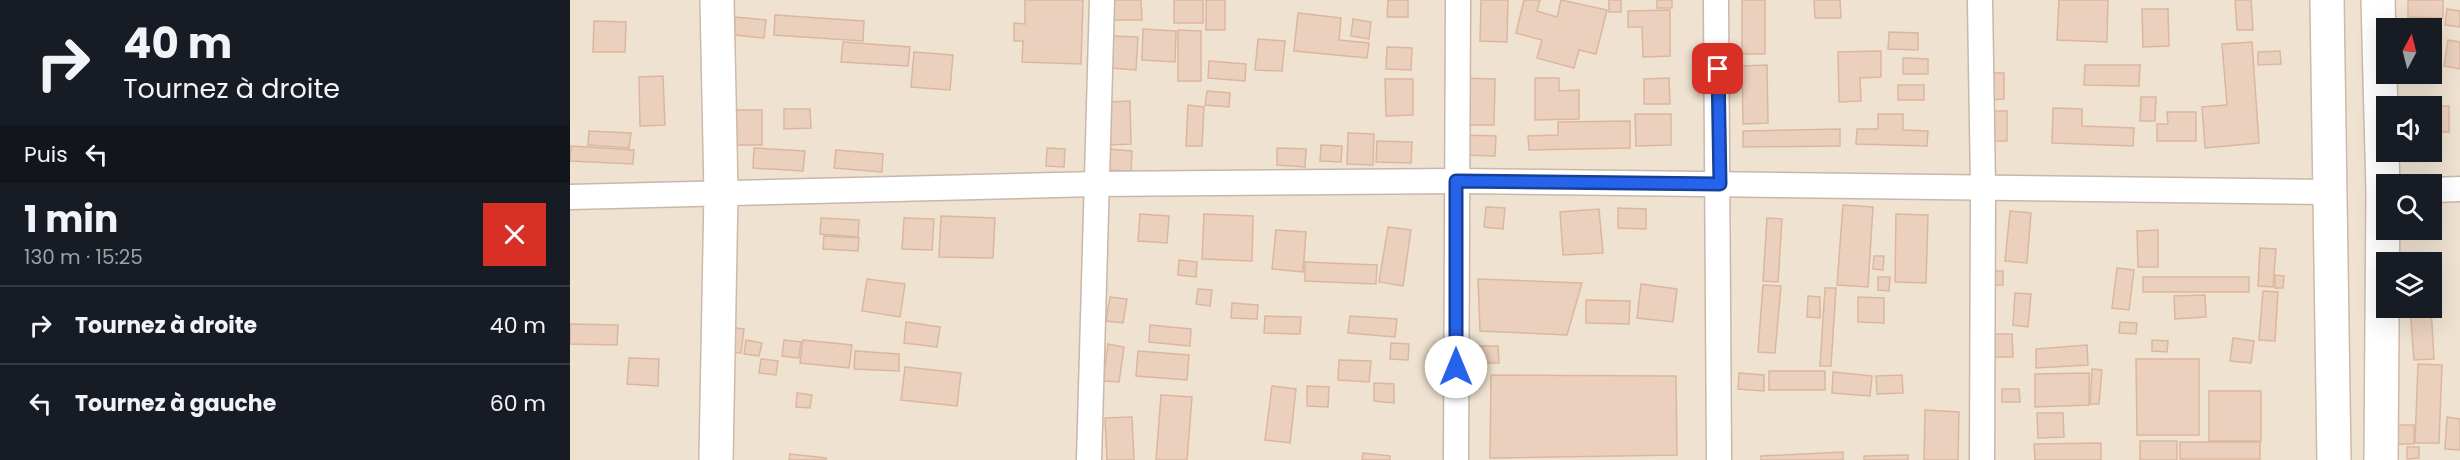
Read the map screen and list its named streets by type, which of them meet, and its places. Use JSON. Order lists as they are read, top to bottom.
{
  "north": "top",
  "page": {
    "turn": ["40 m", "Tournez à droite"],
    "then": "Puis",
    "heading": ["1 min", "130 m · 15:25"],
    "list": [
      {
        "name": "Tournez à droite",
        "value": "40 m"
      },
      {
        "name": "Tournez à gauche",
        "value": "60 m"
      }
    ]
  }
}
